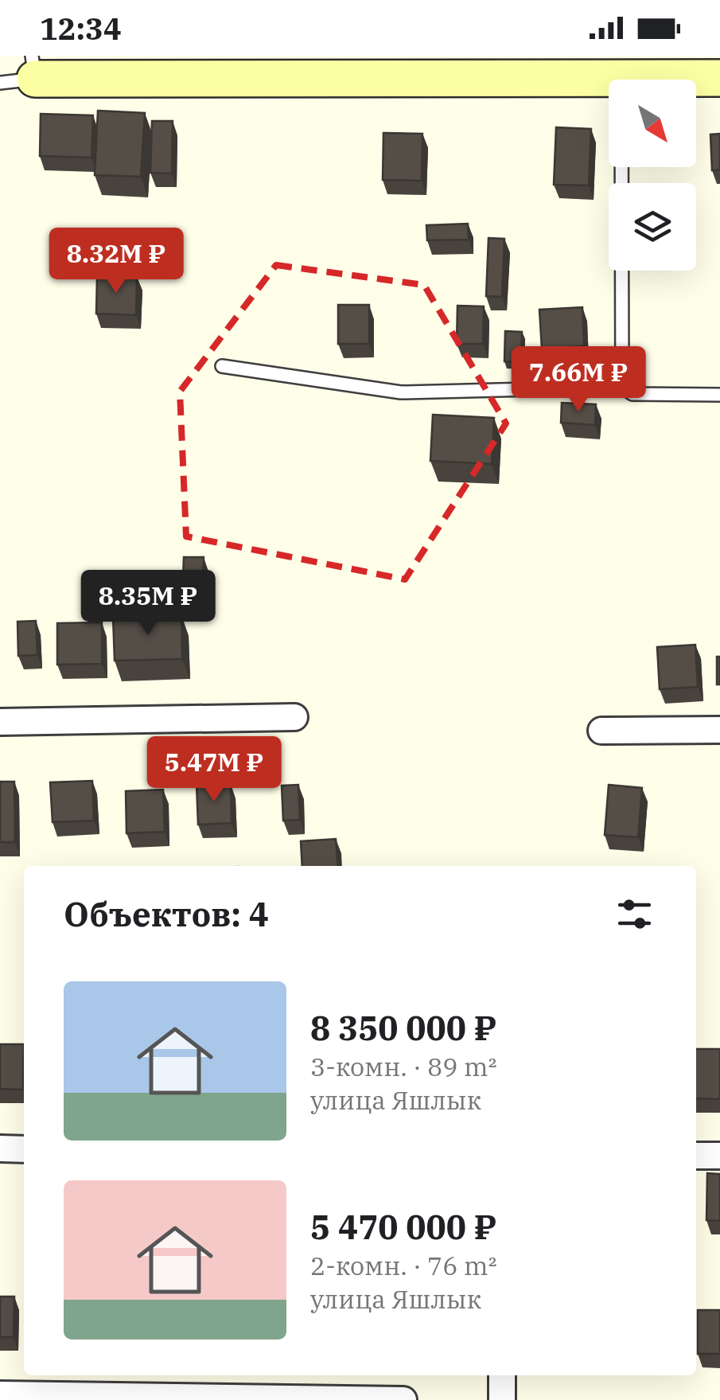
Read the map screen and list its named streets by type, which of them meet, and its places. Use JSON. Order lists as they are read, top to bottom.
{
  "north": "bottom right",
  "page": {
    "status": "12:34",
    "price": [
      "8.32M ₽",
      "7.66M ₽",
      "8.35M ₽",
      "5.47M ₽"
    ],
    "heading": "Объектов: 4",
    "list": [
      {
        "name": "8 350 000 ₽",
        "note": "3-комн. · 89 m² · улица Яшлык"
      },
      {
        "name": "5 470 000 ₽",
        "note": "2-комн. · 76 m² · улица Яшлык"
      }
    ]
  }
}
